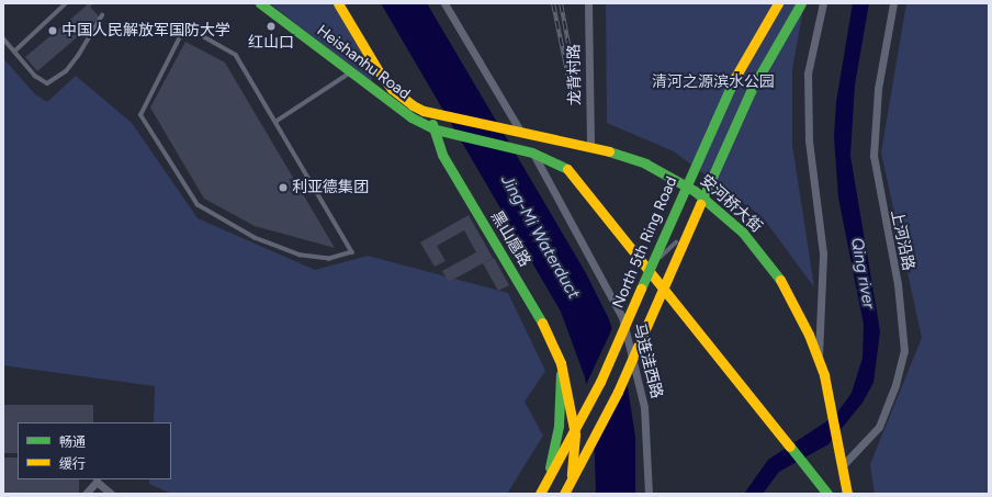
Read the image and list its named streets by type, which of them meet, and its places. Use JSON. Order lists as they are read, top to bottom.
{
  "streets": {
    "main road": [
      "Heishanhu Road",
      "安河桥大街",
      "黑山扈路",
      "North 5th Ring Road"
    ],
    "street": ["龙背村路", "上河沿路", "马连洼西路"]
  },
  "crossings": [
    ["Heishanhu Road", "安河桥大街"],
    ["Heishanhu Road", "黑山扈路"],
    ["Heishanhu Road", "马连洼西路"],
    ["龙背村路", "安河桥大街"],
    ["安河桥大街", "黑山扈路"],
    ["安河桥大街", "上河沿路"]
  ],
  "water": ["Jing-Mi Waterduct", "Qing river"],
  "parks": ["清河之源滨水公园"],
  "places": ["红山口", "中国人民解放军国防大学", "利亚德集团"],
  "legend": ["畅通", "缓行"]
}
